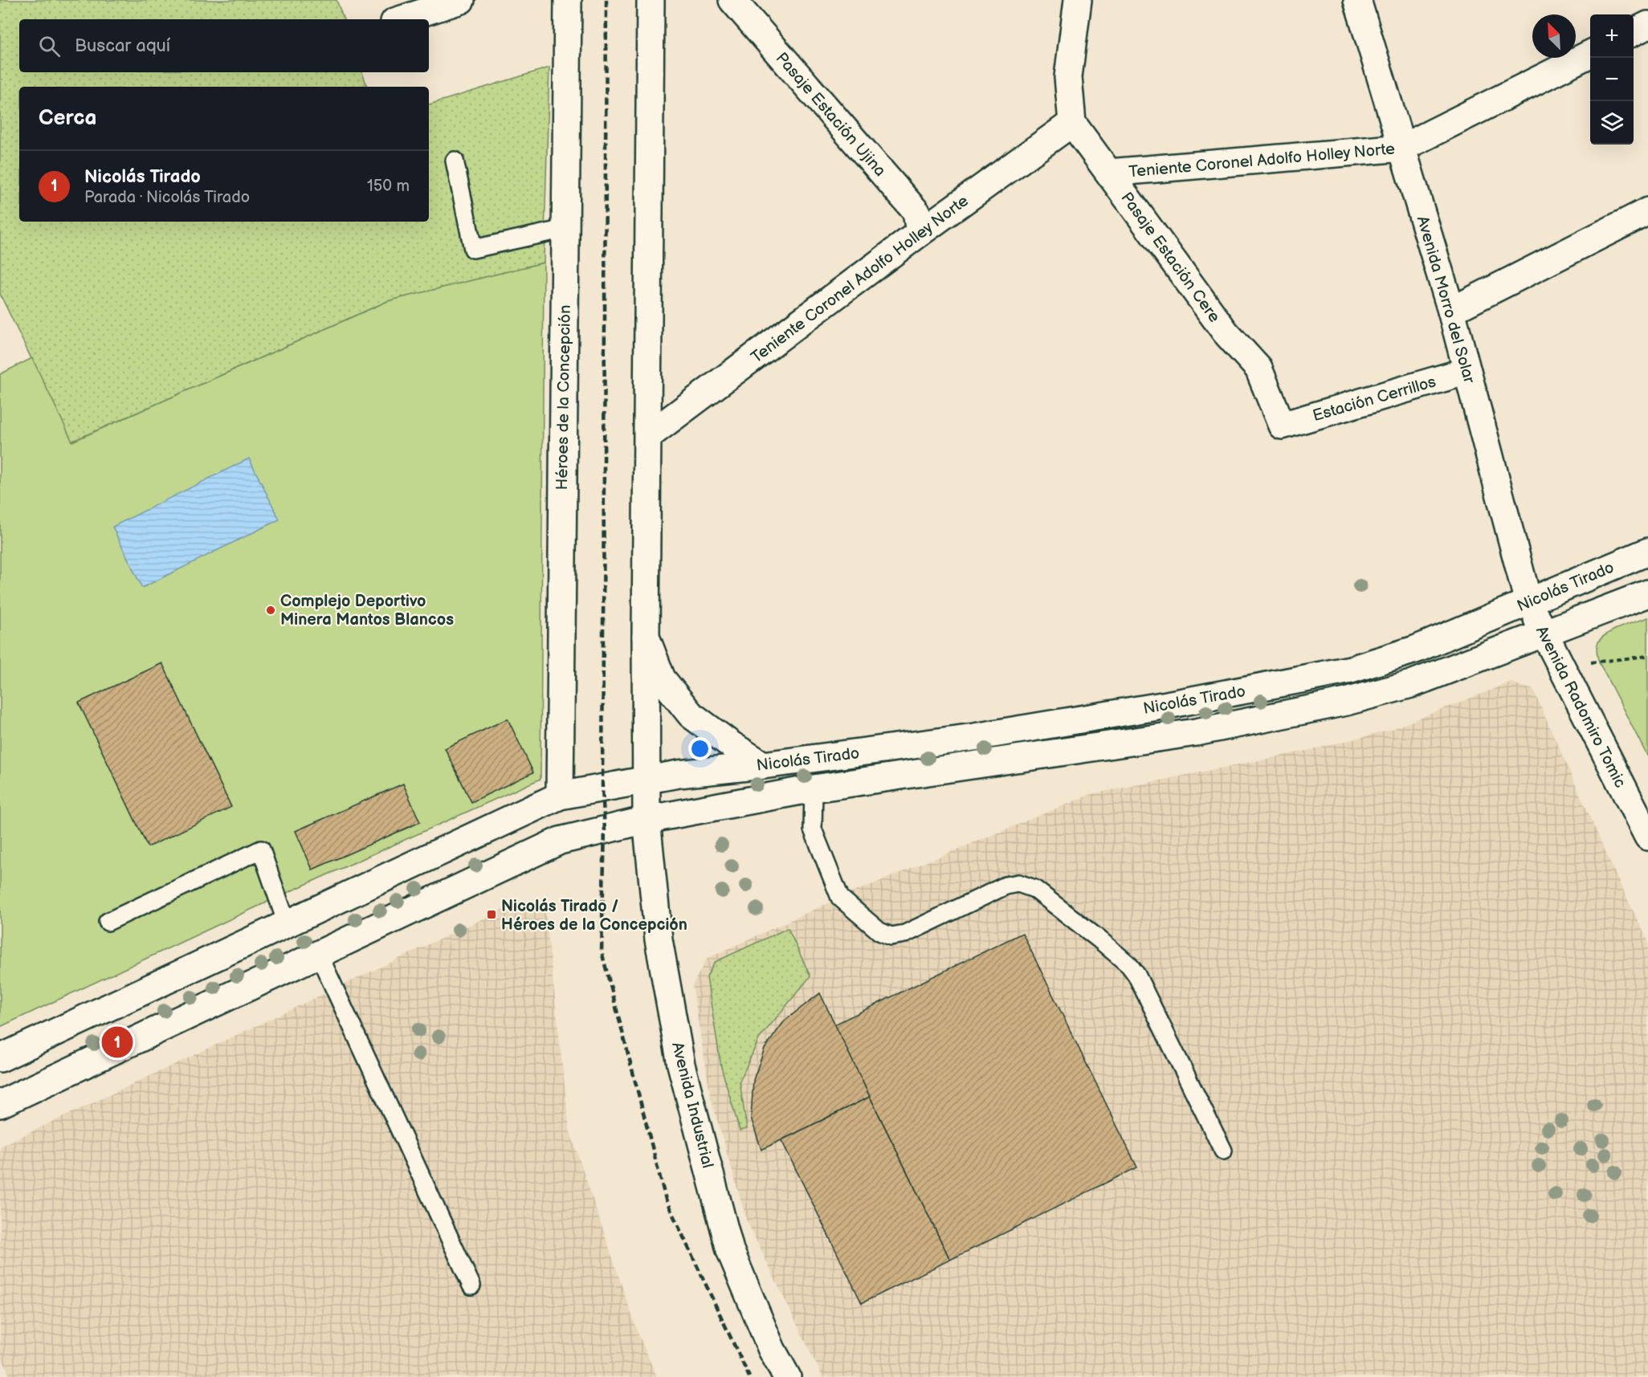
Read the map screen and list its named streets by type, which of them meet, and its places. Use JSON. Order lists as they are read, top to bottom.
{
  "streets": {
    "street": [
      "Pasaje Estación Ujina",
      "Teniente Coronel Adolfo Holley Norte",
      "Pasaje Estación Cere",
      "Avenida Morro del Solar",
      "Héroes de la Concepción",
      "Estación Cerrillos",
      "Nicolás Tirado",
      "Avenida Radomiro Tomic",
      "Avenida Industrial"
    ]
  },
  "crossings": [
    ["Pasaje Estación Ujina", "Teniente Coronel Adolfo Holley Norte"],
    ["Teniente Coronel Adolfo Holley Norte", "Pasaje Estación Cere"],
    ["Teniente Coronel Adolfo Holley Norte", "Avenida Morro del Solar"],
    ["Pasaje Estación Cere", "Estación Cerrillos"],
    ["Avenida Morro del Solar", "Estación Cerrillos"],
    ["Avenida Morro del Solar", "Nicolás Tirado"],
    ["Avenida Morro del Solar", "Avenida Radomiro Tomic"],
    ["Héroes de la Concepción", "Nicolás Tirado"],
    ["Nicolás Tirado", "Avenida Radomiro Tomic"],
    ["Nicolás Tirado", "Avenida Industrial"]
  ],
  "places": {
    "other": ["Complejo Deportivo Minera Mantos Blancos"],
    "transit": ["Nicolás Tirado / Héroes de la Concepción"]
  },
  "north": "top left",
  "page": {
    "map_buttons": ["+", "−"],
    "search": "Buscar aquí",
    "heading": "Cerca",
    "list": [
      {
        "mark": "1",
        "name": "Nicolás Tirado",
        "note": "Parada · Nicolás Tirado",
        "value": "150 m"
      }
    ],
    "pins": "1"
  }
}
